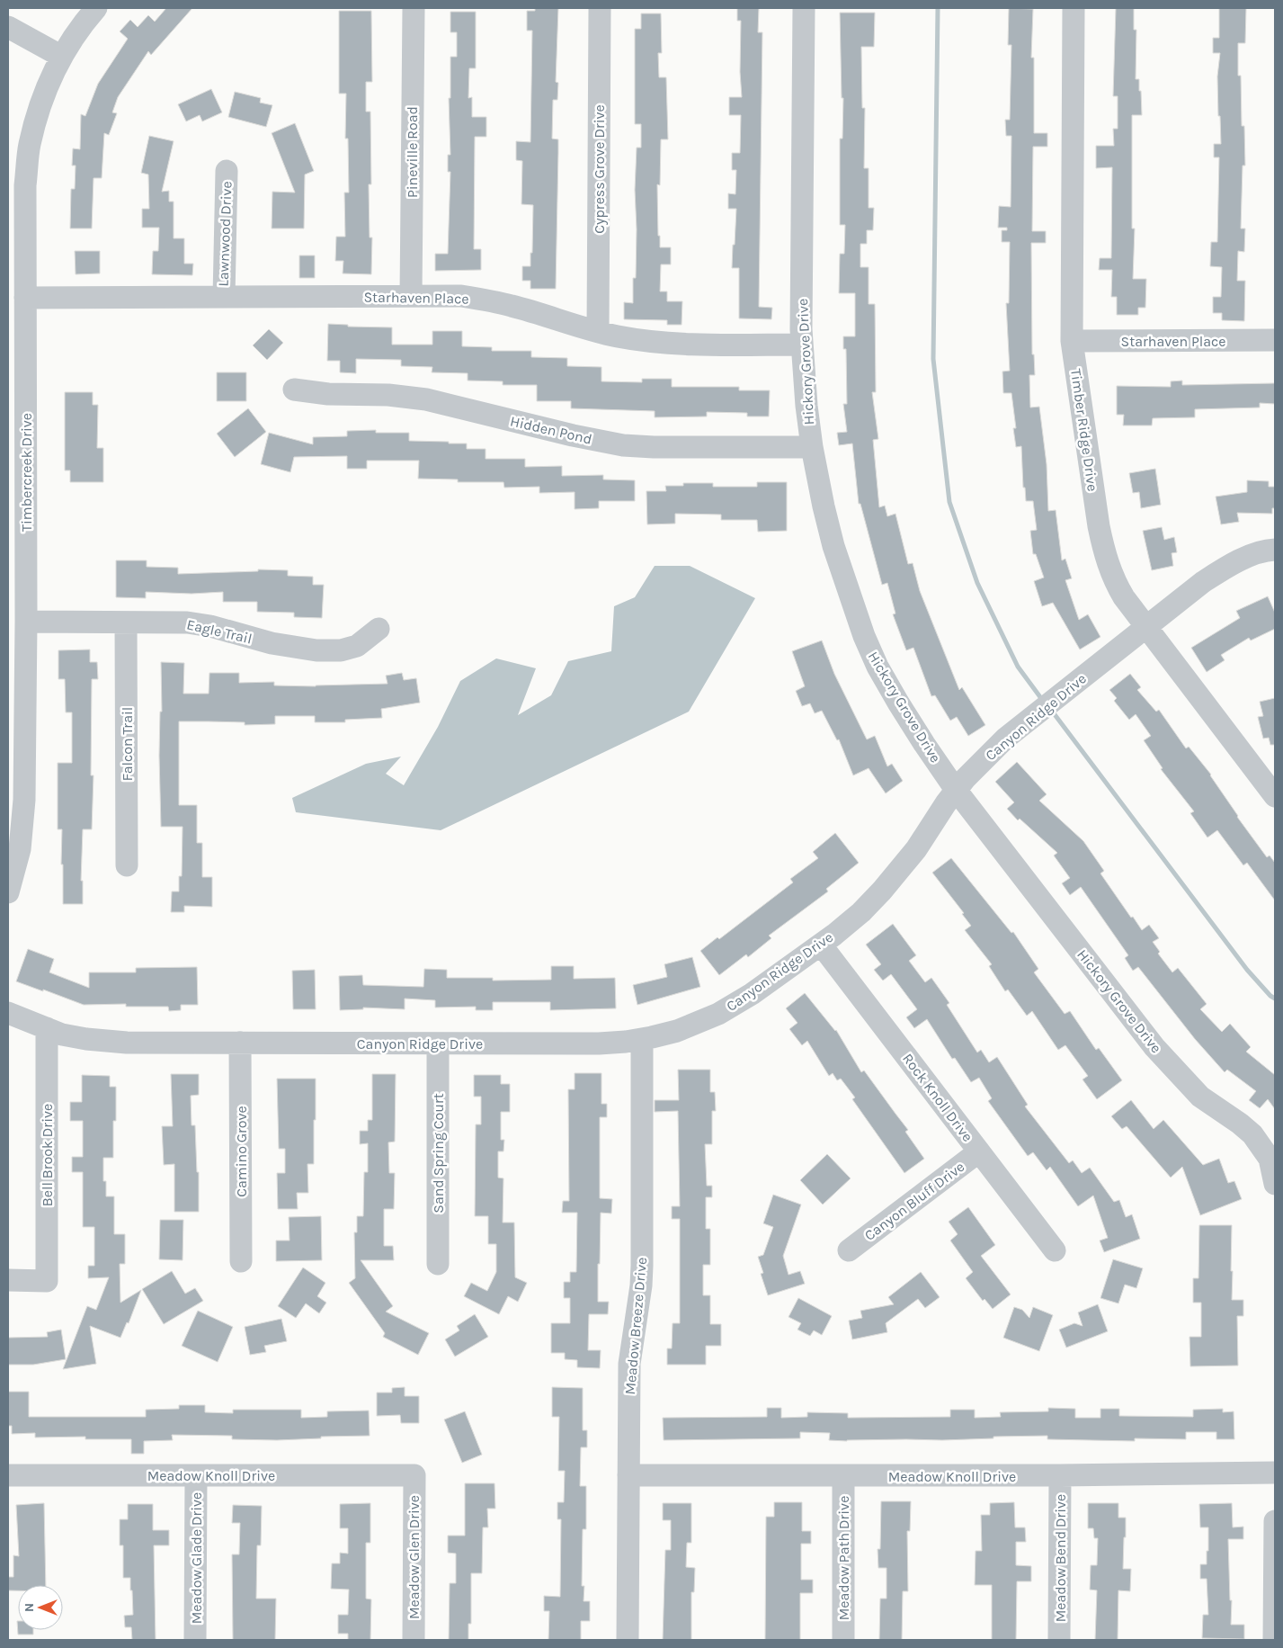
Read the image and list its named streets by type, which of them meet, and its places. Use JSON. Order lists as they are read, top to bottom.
{
  "streets": {
    "street": [
      "Pineville Road",
      "Cypress Grove Drive",
      "Lawnwood Drive",
      "Starhaven Place",
      "Hickory Grove Drive",
      "Hidden Pond",
      "Timber Ridge Drive",
      "Timbercreek Drive",
      "Eagle Trail",
      "Canyon Ridge Drive",
      "Falcon Trail",
      "Rock Knoll Drive",
      "Camino Grove",
      "Sand Spring Court",
      "Bell Brook Drive",
      "Canyon Bluff Drive",
      "Meadow Breeze Drive",
      "Meadow Knoll Drive",
      "Meadow Glen Drive",
      "Meadow Glade Drive",
      "Meadow Path Drive",
      "Meadow Bend Drive"
    ]
  },
  "crossings": [
    ["Pineville Road", "Starhaven Place"],
    ["Cypress Grove Drive", "Starhaven Place"],
    ["Lawnwood Drive", "Starhaven Place"],
    ["Starhaven Place", "Hickory Grove Drive"],
    ["Starhaven Place", "Timber Ridge Drive"],
    ["Starhaven Place", "Timbercreek Drive"],
    ["Hickory Grove Drive", "Hidden Pond"],
    ["Hickory Grove Drive", "Canyon Ridge Drive"],
    ["Timber Ridge Drive", "Canyon Ridge Drive"],
    ["Timbercreek Drive", "Eagle Trail"],
    ["Eagle Trail", "Falcon Trail"],
    ["Canyon Ridge Drive", "Rock Knoll Drive"],
    ["Canyon Ridge Drive", "Camino Grove"],
    ["Canyon Ridge Drive", "Sand Spring Court"],
    ["Canyon Ridge Drive", "Bell Brook Drive"],
    ["Canyon Ridge Drive", "Meadow Breeze Drive"],
    ["Rock Knoll Drive", "Canyon Bluff Drive"],
    ["Meadow Breeze Drive", "Meadow Knoll Drive"],
    ["Meadow Knoll Drive", "Meadow Glen Drive"],
    ["Meadow Knoll Drive", "Meadow Glade Drive"],
    ["Meadow Knoll Drive", "Meadow Path Drive"],
    ["Meadow Knoll Drive", "Meadow Bend Drive"]
  ],
  "north": "left"
}
